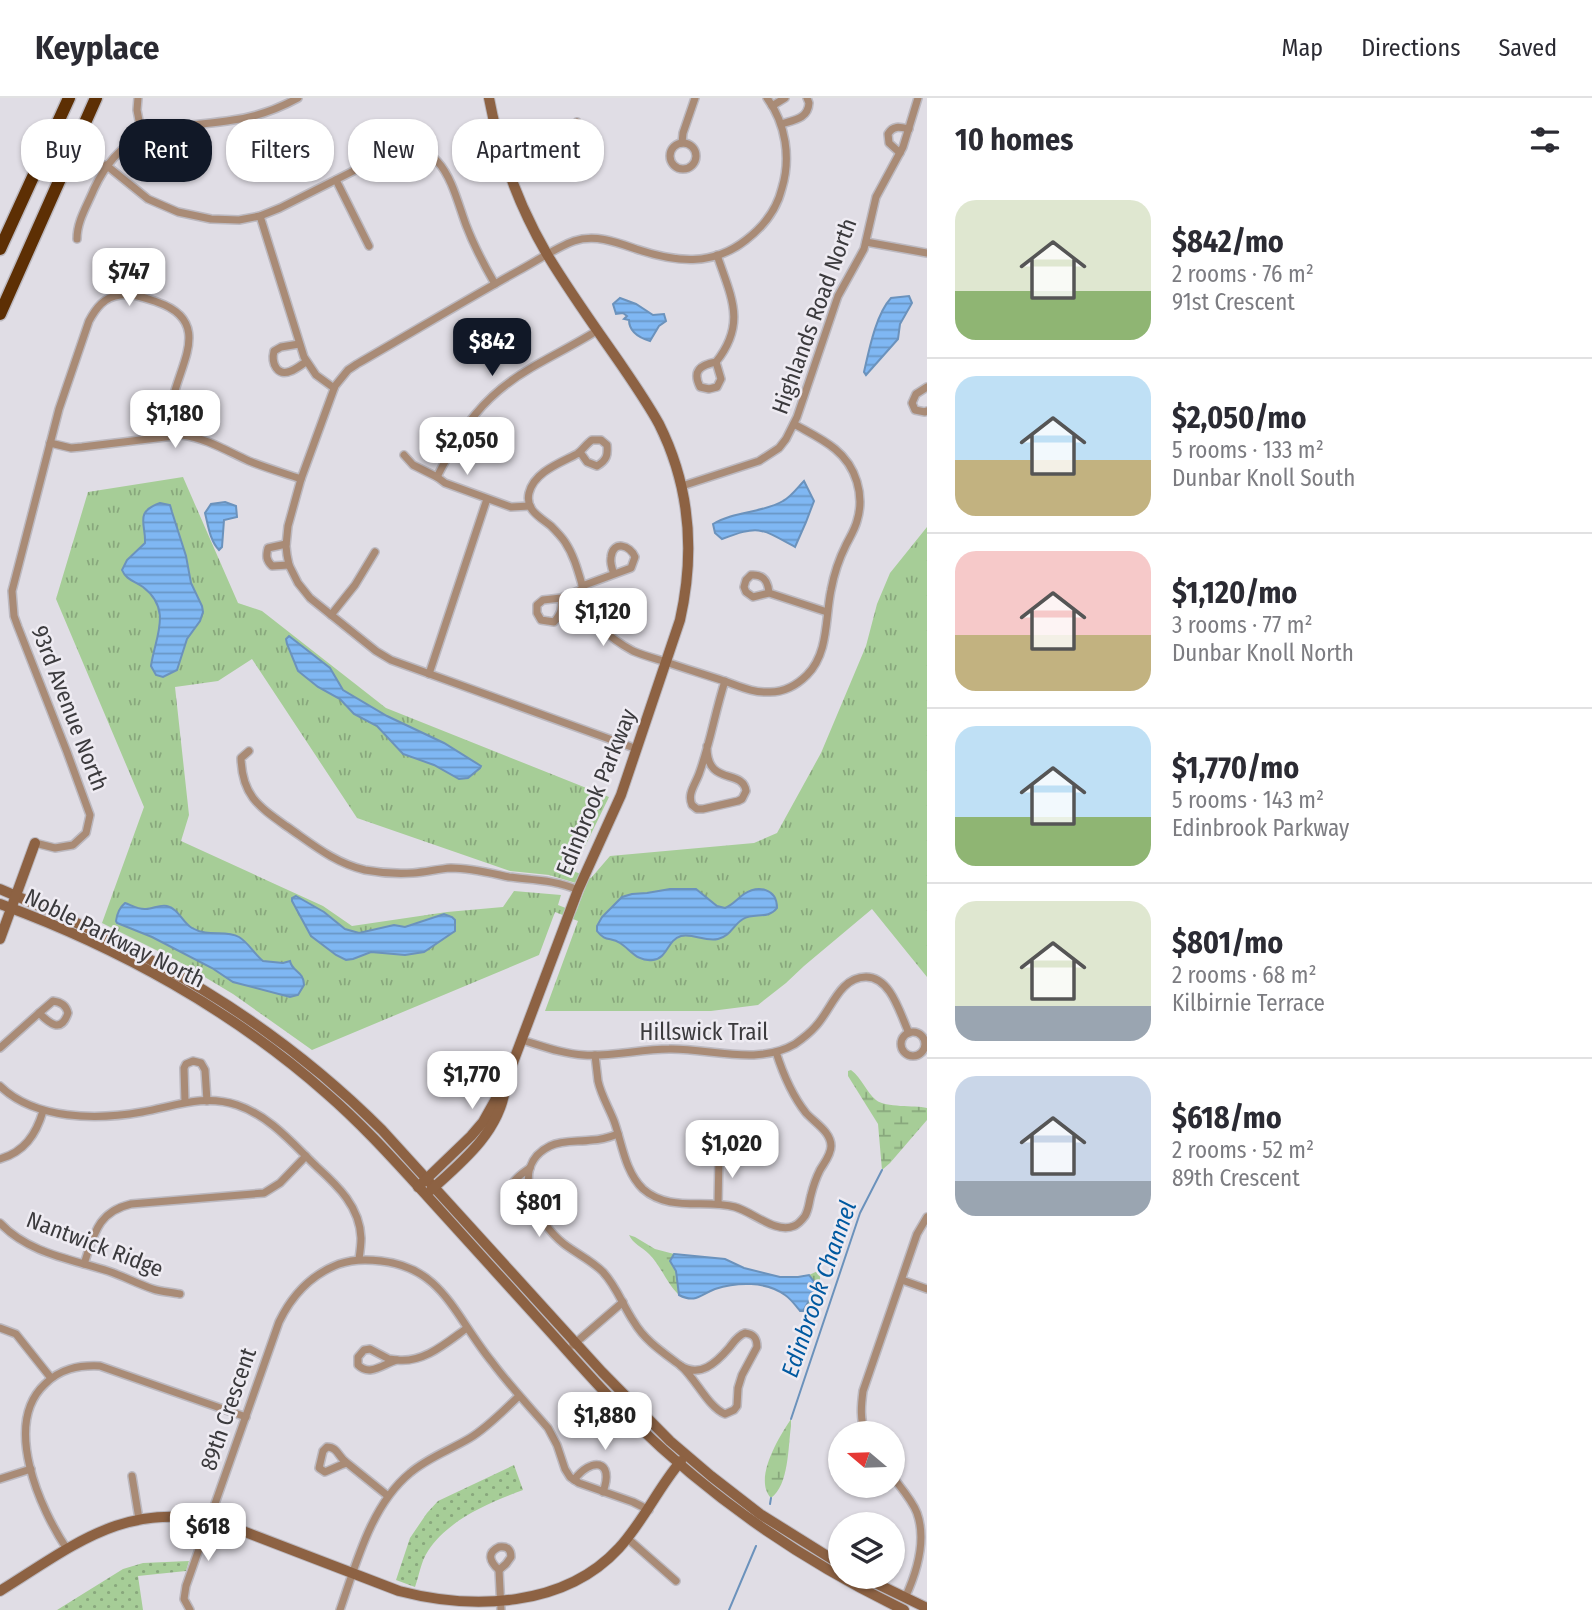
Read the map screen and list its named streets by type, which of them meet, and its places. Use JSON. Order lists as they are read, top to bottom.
{
  "streets": {
    "main road": ["93rd Avenue North", "Edinbrook Parkway", "Noble Parkway North"],
    "street": [
      "Highlands Road North",
      "Hillswick Trail",
      "Nantwick Ridge",
      "89th Crescent"
    ]
  },
  "crossings": [
    ["Highlands Road North", "Edinbrook Parkway"],
    ["93rd Avenue North", "Noble Parkway North"],
    ["Edinbrook Parkway", "Noble Parkway North"],
    ["Edinbrook Parkway", "Hillswick Trail"]
  ],
  "water": ["Edinbrook Channel"],
  "north": "left",
  "page": {
    "header": "Keyplace",
    "nav": ["Map", "Directions", "Saved"],
    "heading": "10 homes",
    "chip": [
      "Buy",
      "Rent",
      "Filters",
      "New",
      "Apartment"
    ],
    "list": [
      {
        "name": "$842/mo",
        "note": "2 rooms · 76 m² · 91st Crescent"
      },
      {
        "name": "$2,050/mo",
        "note": "5 rooms · 133 m² · Dunbar Knoll South"
      },
      {
        "name": "$1,120/mo",
        "note": "3 rooms · 77 m² · Dunbar Knoll North"
      },
      {
        "name": "$1,770/mo",
        "note": "5 rooms · 143 m² · Edinbrook Parkway"
      },
      {
        "name": "$801/mo",
        "note": "2 rooms · 68 m² · Kilbirnie Terrace"
      },
      {
        "name": "$618/mo",
        "note": "2 rooms · 52 m² · 89th Crescent"
      }
    ],
    "price": [
      "$747",
      "$842",
      "$1,180",
      "$2,050",
      "$1,120",
      "$1,770",
      "$1,020",
      "$801",
      "$1,880",
      "$618"
    ]
  }
}
